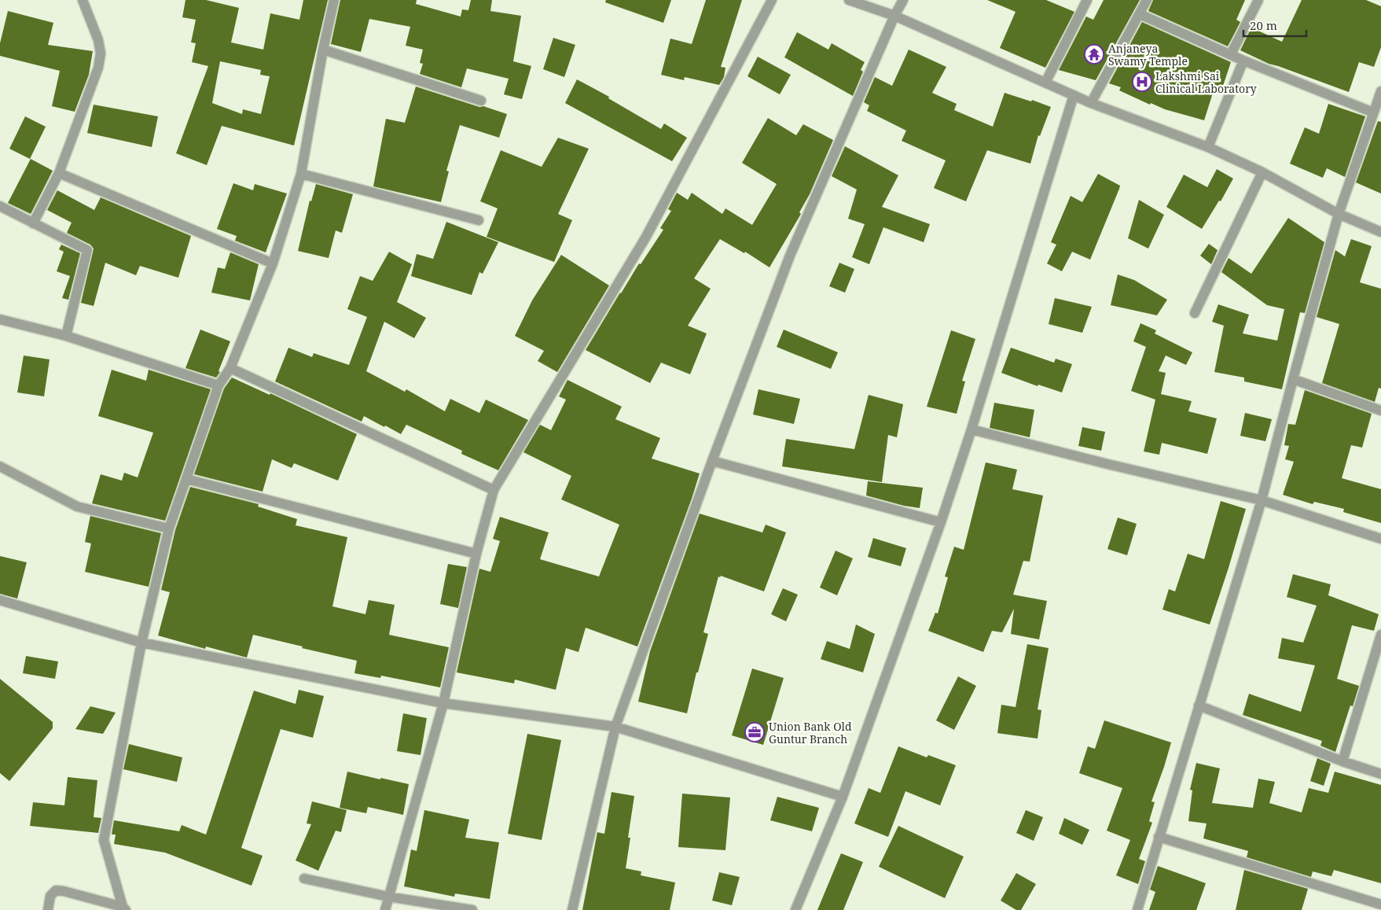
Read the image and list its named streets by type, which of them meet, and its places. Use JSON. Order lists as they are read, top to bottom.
{
  "places": {
    "temple": ["Anjaneya Swamy Temple"],
    "hospital": ["Lakshmi Sai Clinical Laboratory"],
    "office": ["Union Bank Old Guntur Branch"]
  },
  "scale_bar": "20 m"
}
